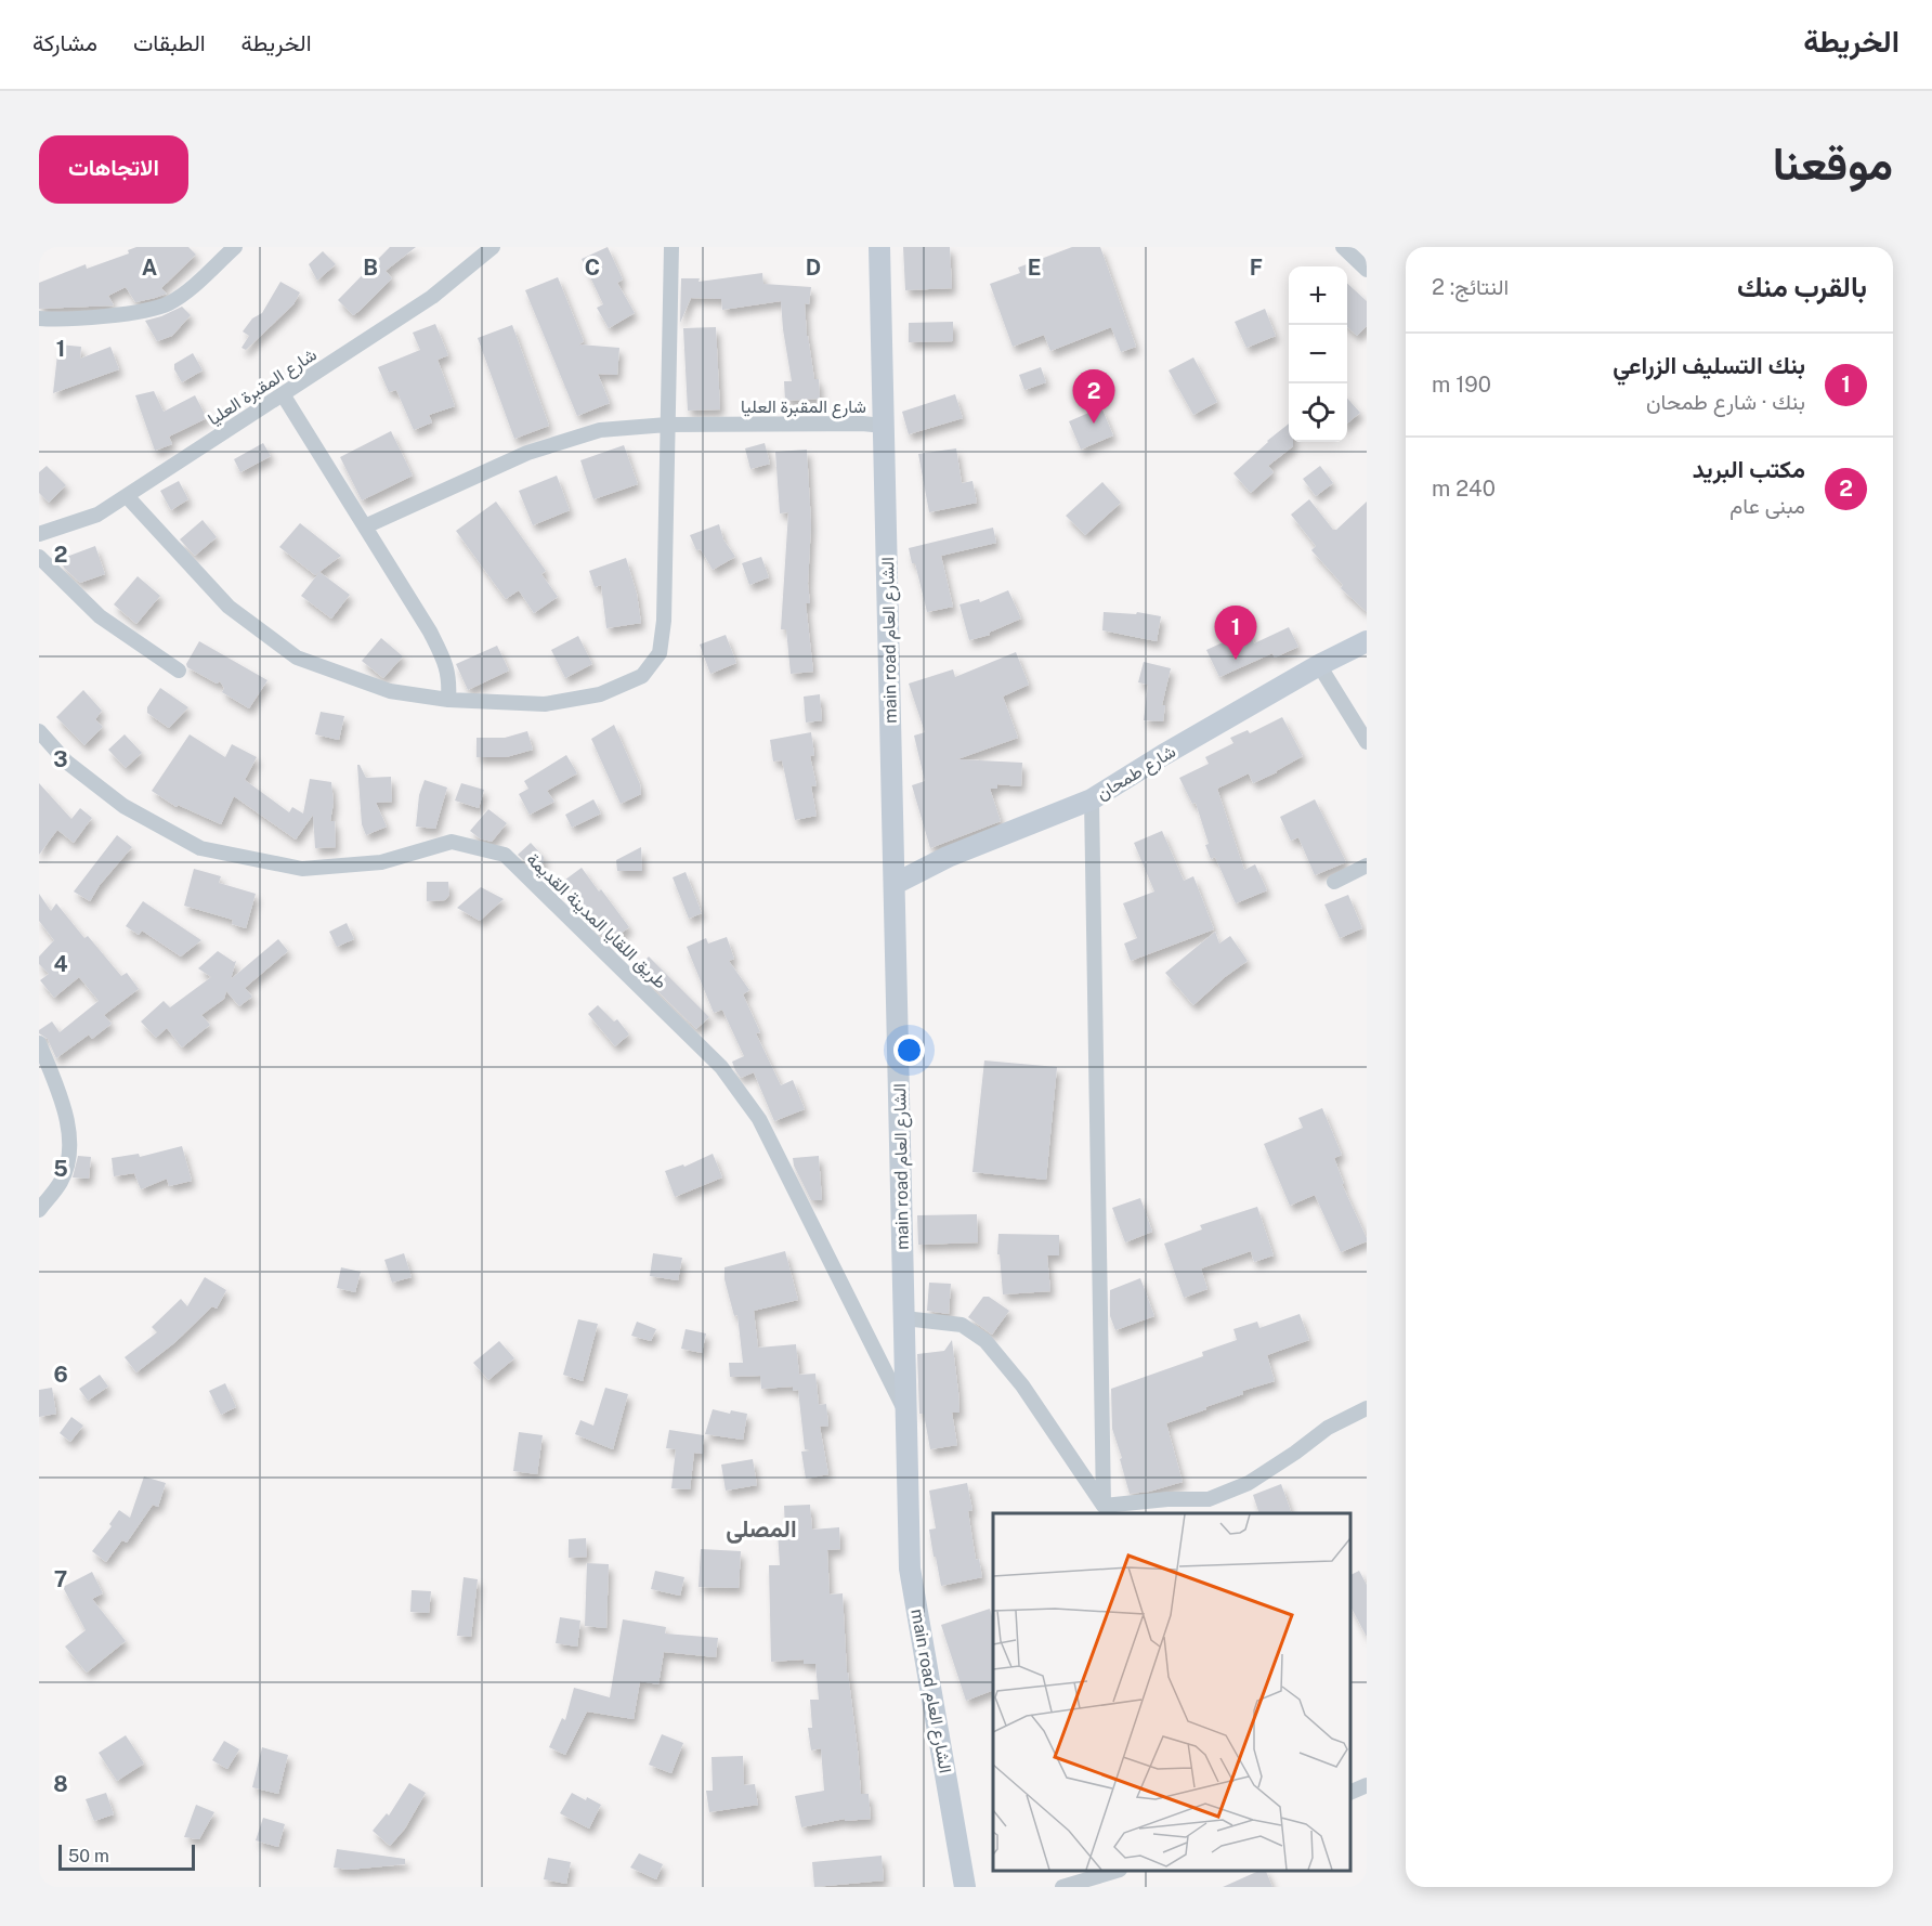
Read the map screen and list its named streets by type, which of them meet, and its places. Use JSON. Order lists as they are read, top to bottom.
{
  "streets": {
    "main road": ["main road الشارع العام", "شارع طمحان"],
    "street": ["شارع المقبرة العليا", "طريق اللقايا المدينة القديمة"]
  },
  "crossings": [
    ["شارع المقبرة العليا", "main road الشارع العام"],
    ["main road الشارع العام", "شارع طمحان"],
    ["main road الشارع العام", "طريق اللقايا المدينة القديمة"]
  ],
  "districts": ["المصلى"],
  "scale_bar": "50 m",
  "page": {
    "header": "الخريطة",
    "nav": ["الخريطة", "الطبقات", "مشاركة"],
    "title": "موقعنا",
    "buttons": "الاتجاهات",
    "heading": ["بالقرب منك", "النتائج: 2"],
    "map_buttons": ["+", "−"],
    "list": [
      {
        "mark": "1",
        "name": "بنك التسليف الزراعي",
        "note": "بنك · شارع طمحان",
        "value": "190 m"
      },
      {
        "mark": "2",
        "name": "مكتب البريد",
        "note": "مبنى عام",
        "value": "240 m"
      }
    ],
    "pins": ["2", "1"],
    "scale": "50 m"
  },
  "grid": {
    "columns": [
      "A",
      "B",
      "C",
      "D",
      "E",
      "F"
    ],
    "rows": [
      "1",
      "2",
      "3",
      "4",
      "5",
      "6",
      "7",
      "8"
    ]
  }
}
